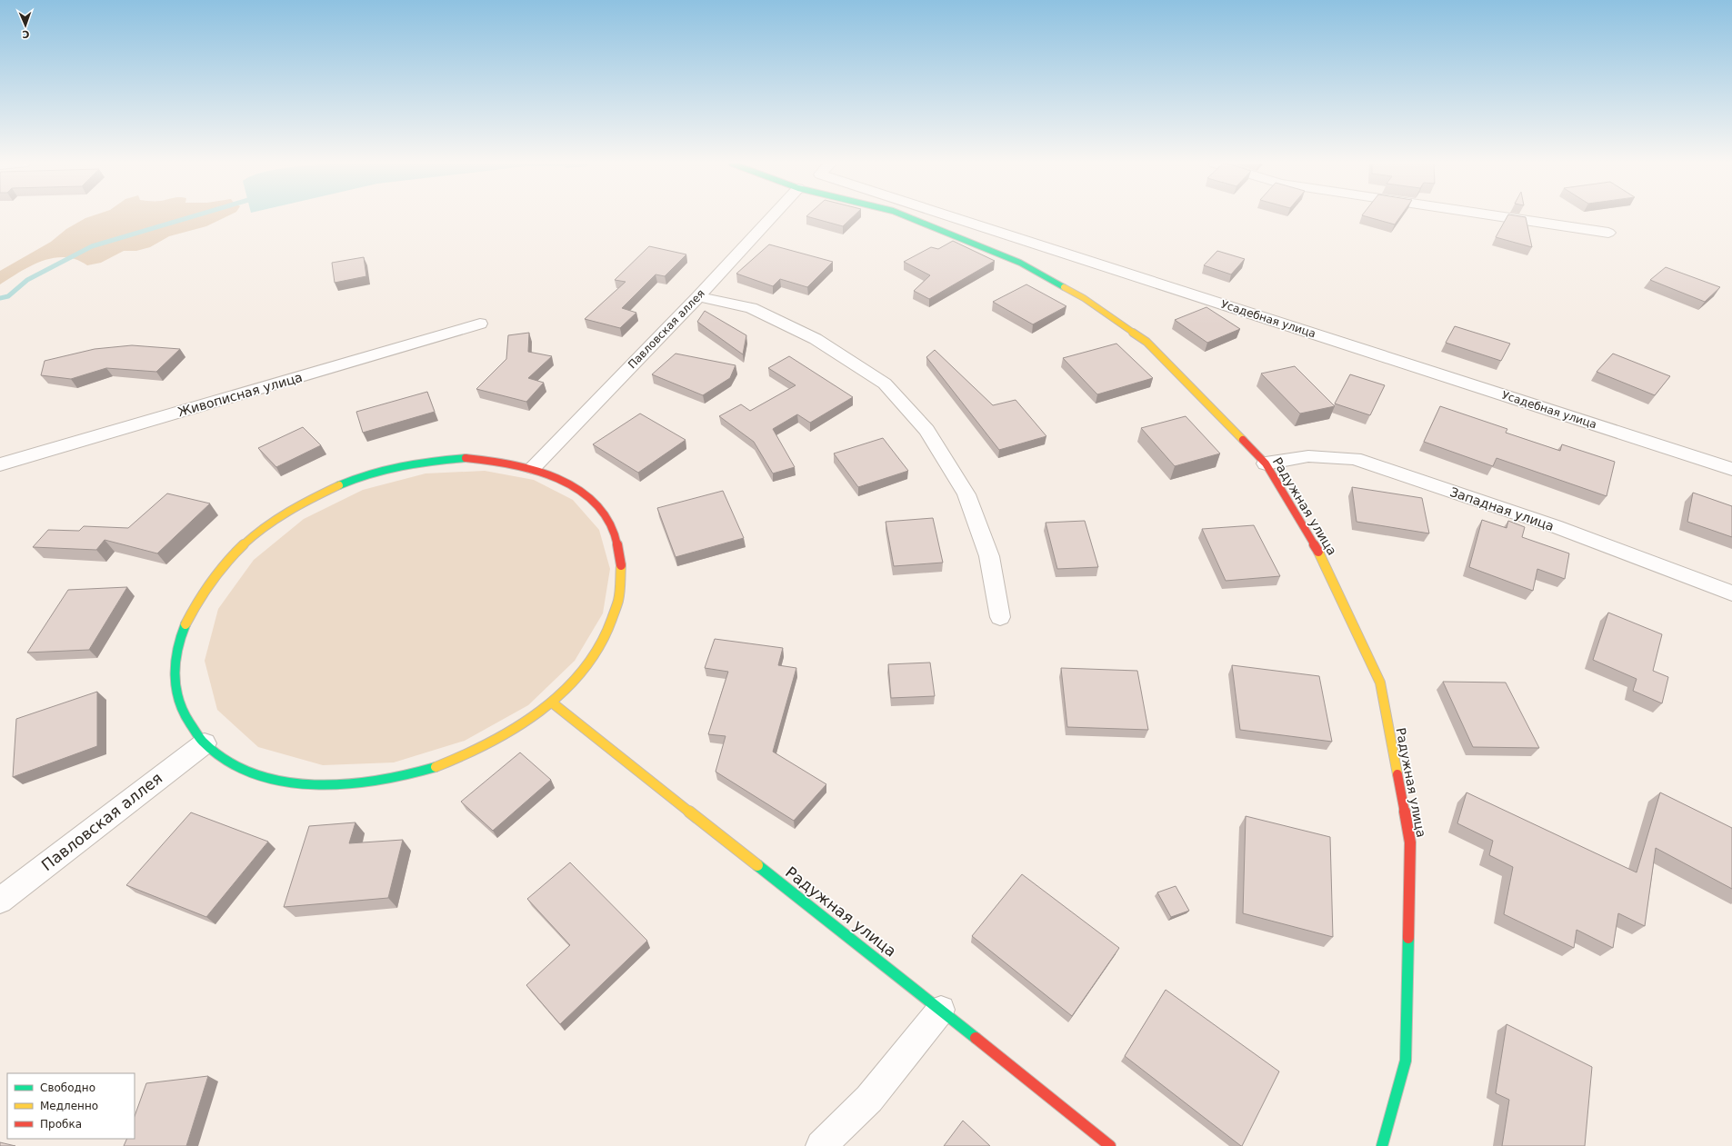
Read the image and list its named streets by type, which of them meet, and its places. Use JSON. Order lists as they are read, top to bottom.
{
  "streets": {
    "street": [
      "Усадебная улица",
      "Павловская аллея",
      "Живописная улица",
      "Радужная улица",
      "Западная улица"
    ]
  },
  "crossings": [
    ["Радужная улица", "Западная улица"]
  ],
  "legend": ["Свободно", "Медленно", "Пробка"],
  "north": "bottom"
}
